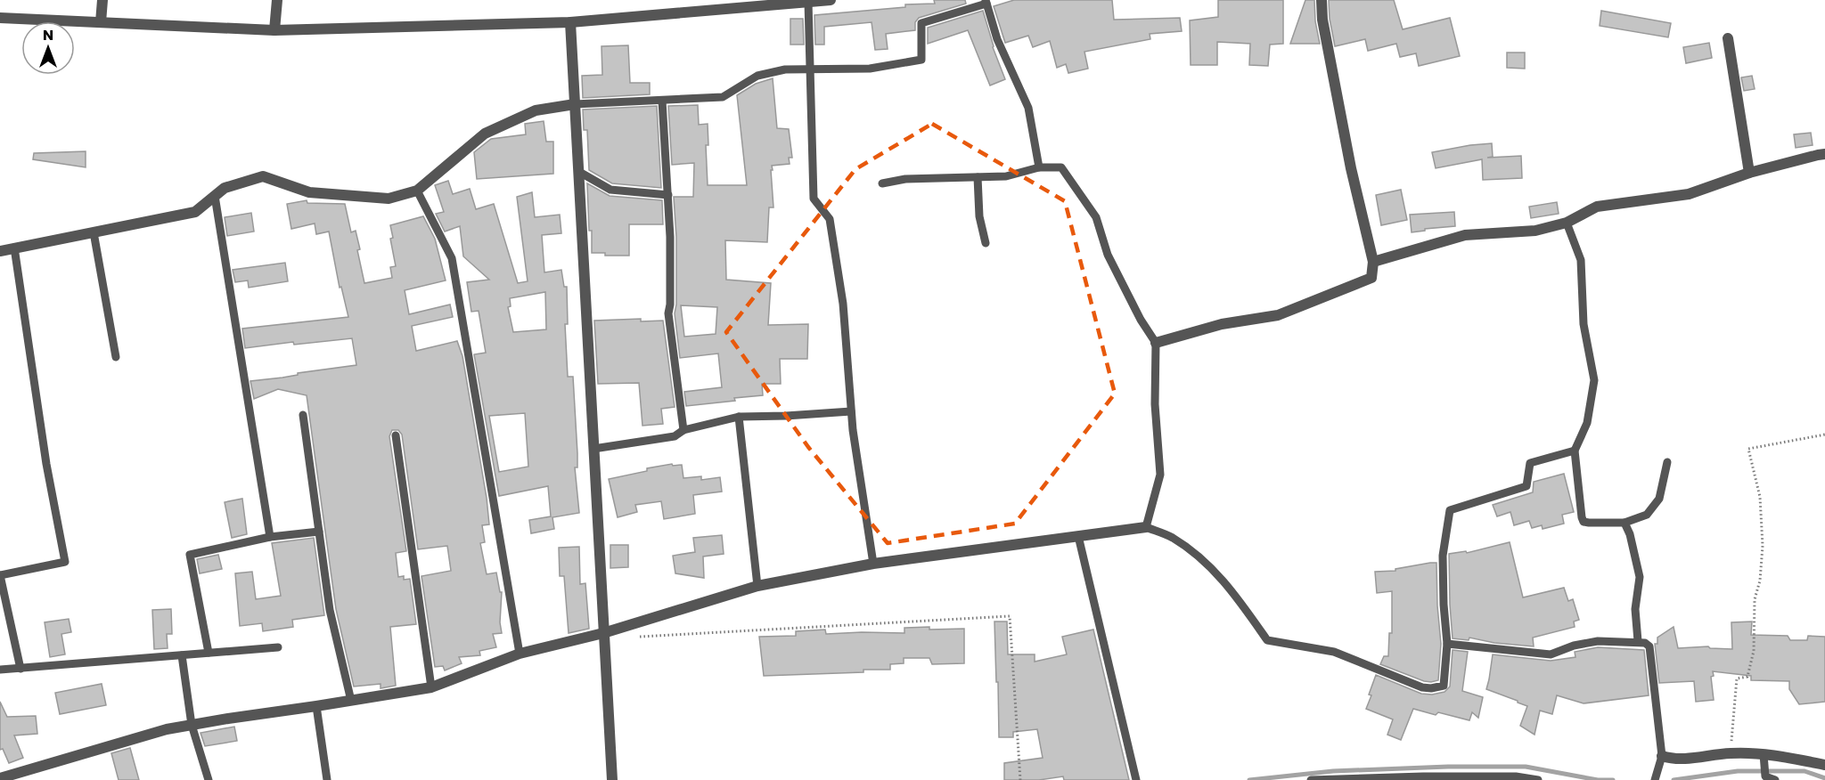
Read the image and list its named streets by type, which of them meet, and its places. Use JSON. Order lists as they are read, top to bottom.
{
  "north": "top"
}
